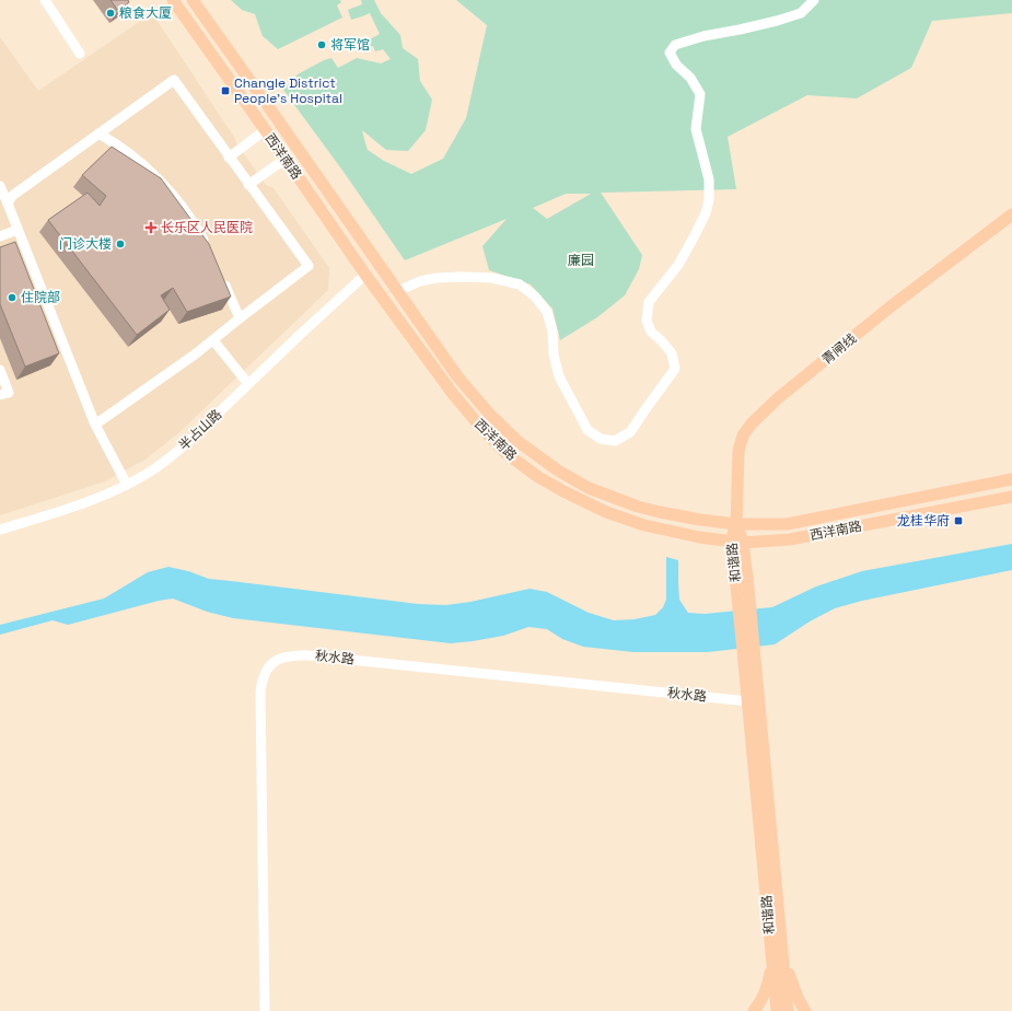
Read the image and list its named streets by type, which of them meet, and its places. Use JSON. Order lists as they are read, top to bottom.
{
  "streets": {
    "main road": ["西洋南路", "青闸线", "和谐路"],
    "street": ["半占山路", "秋水路"]
  },
  "crossings": [
    ["西洋南路", "青闸线"],
    ["西洋南路", "半占山路"],
    ["西洋南路", "和谐路"],
    ["青闸线", "和谐路"],
    ["和谐路", "秋水路"]
  ],
  "parks": ["廉园"],
  "places": {
    "other": [
      "粮食大厦",
      "将军馆",
      "门诊大楼",
      "住院部"
    ],
    "transit": ["Changle District People's Hospital", "龙桂华府"],
    "health": ["长乐区人民医院"]
  }
}
